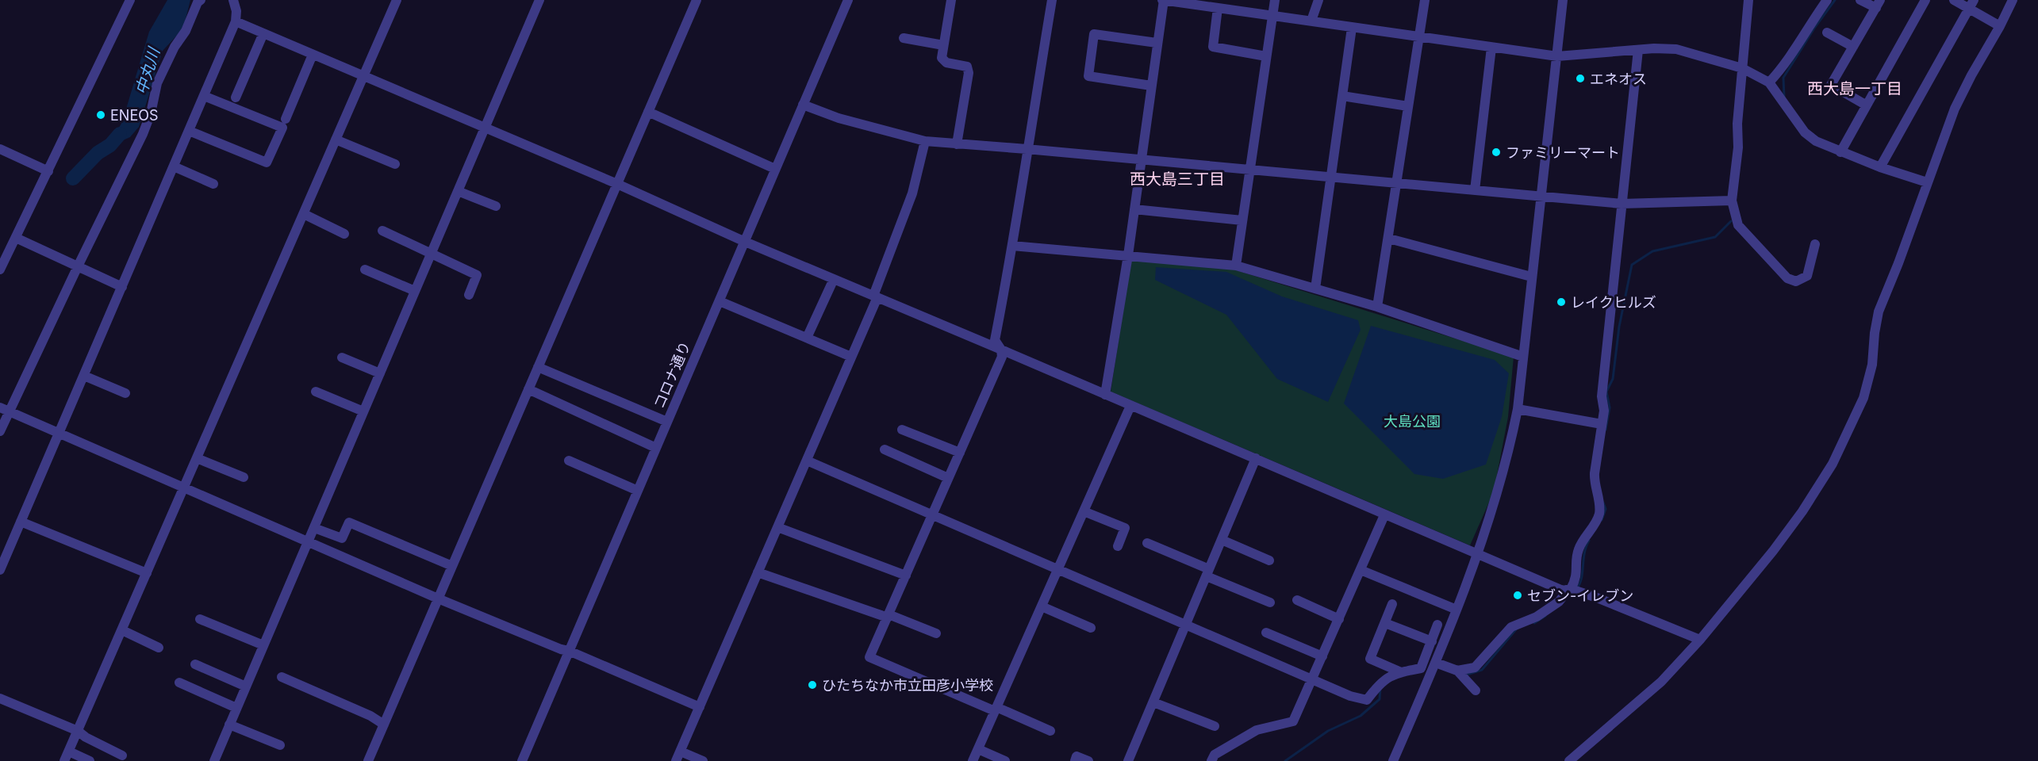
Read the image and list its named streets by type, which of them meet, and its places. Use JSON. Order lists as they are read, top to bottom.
{
  "streets": {
    "street": ["コロナ通り"]
  },
  "districts": ["西大島一丁目", "西大島三丁目"],
  "water": ["中丸川"],
  "parks": ["大島公園"],
  "places": [
    "エネオス",
    "ENEOS",
    "ファミリーマート",
    "レイクヒルズ",
    "セブン-イレブン",
    "ひたちなか市立田彦小学校"
  ]
}
